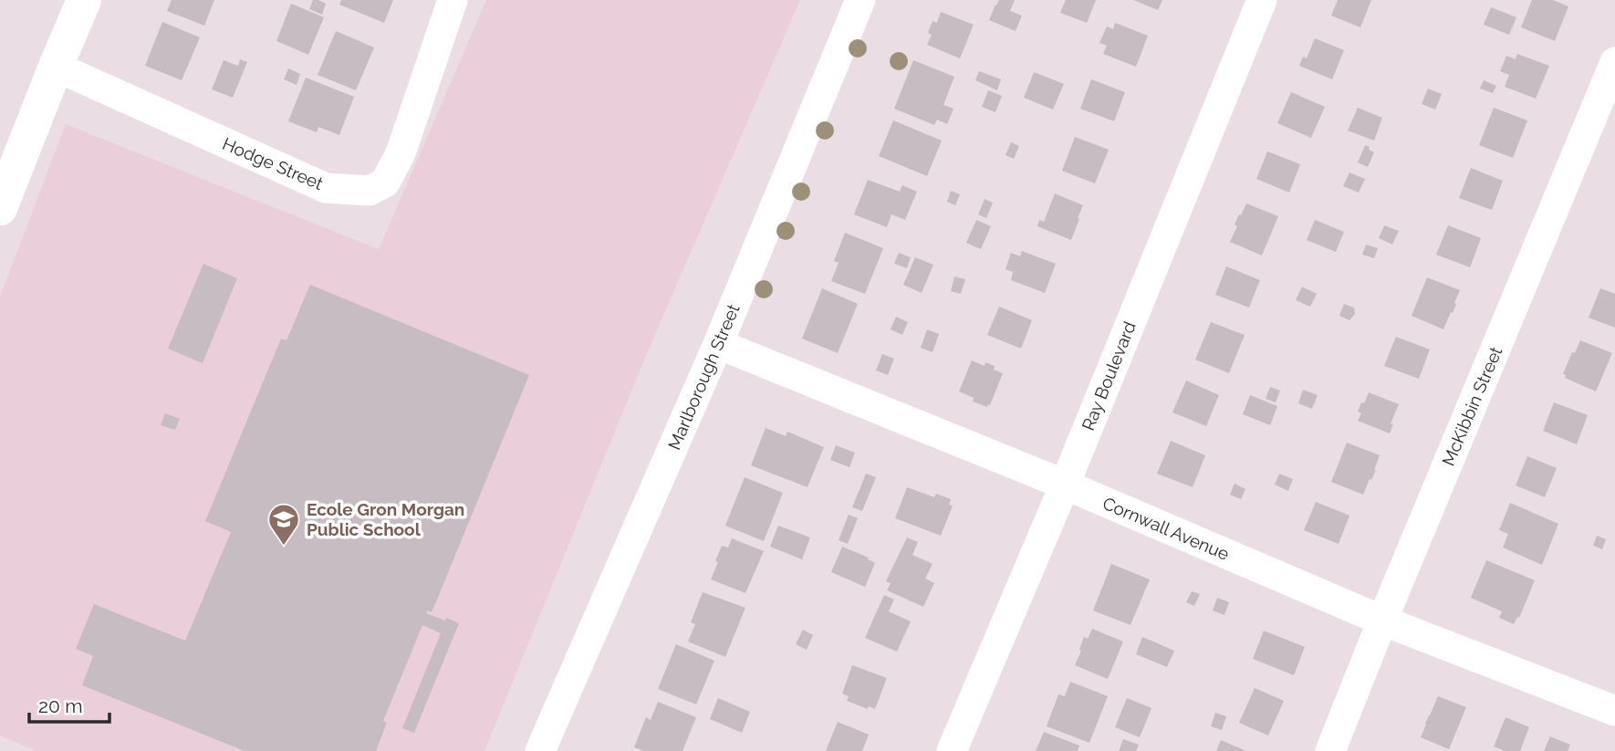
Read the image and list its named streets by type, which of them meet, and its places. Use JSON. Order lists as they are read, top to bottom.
{
  "streets": {
    "street": [
      "Hodge Street",
      "Ray Boulevard",
      "Marlborough Street",
      "McKibbin Street",
      "Cornwall Avenue"
    ]
  },
  "crossings": [
    ["Ray Boulevard", "Cornwall Avenue"],
    ["Marlborough Street", "Cornwall Avenue"],
    ["McKibbin Street", "Cornwall Avenue"]
  ],
  "places": {
    "school or university": ["Ecole Gron Morgan Public School"]
  },
  "scale_bar": "20 m"
}
